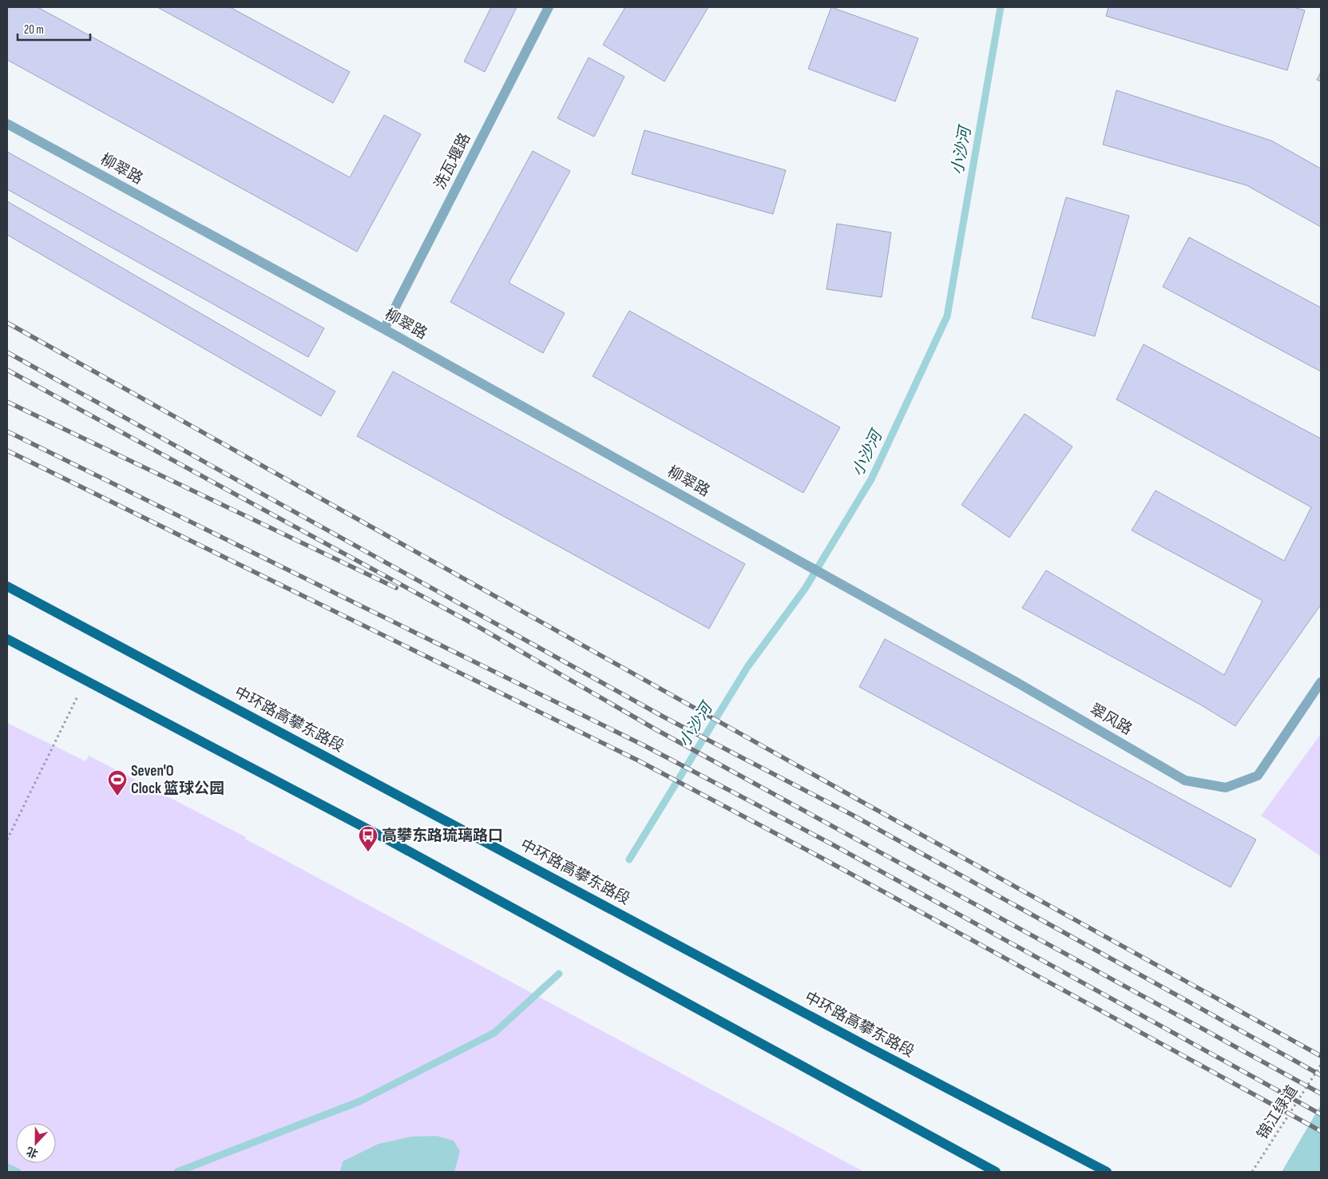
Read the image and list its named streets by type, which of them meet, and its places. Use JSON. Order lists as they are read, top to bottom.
{
  "streets": {
    "main road": ["中环路高攀东路段"],
    "street": ["洗瓦堰路", "柳翠路", "翠风路"],
    "path": ["锦江绿道"]
  },
  "crossings": [
    ["洗瓦堰路", "柳翠路"],
    ["柳翠路", "翠风路"]
  ],
  "water": ["小沙河"],
  "places": {
    "sports": ["Seven'O Clock 篮球公园"],
    "bus stop": ["高攀东路琉璃路口"]
  },
  "scale_bar": "20 m",
  "north": "bottom"
}
